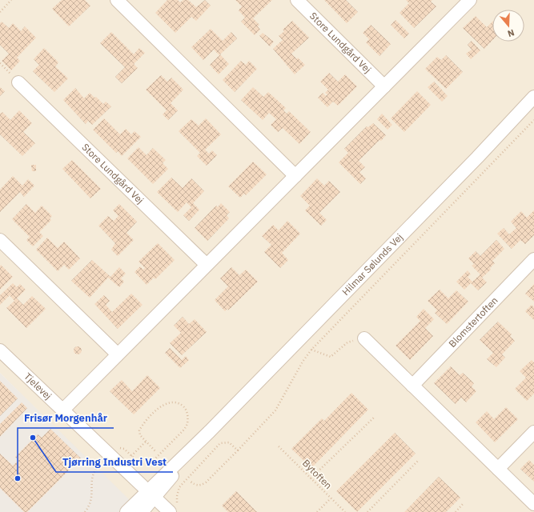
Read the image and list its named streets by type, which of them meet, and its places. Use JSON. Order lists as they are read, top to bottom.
{
  "streets": {
    "street": [
      "Store Lundgård Vej",
      "Hilmar Sølunds Vej",
      "Blomstertoften",
      "Tjelevej"
    ],
    "path": ["Bytoften"]
  },
  "crossings": [
    ["Hilmar Sølunds Vej", "Tjelevej"]
  ],
  "places": ["Tjørring Industri Vest", "Frisør Morgenhår"],
  "north": "bottom"
}
